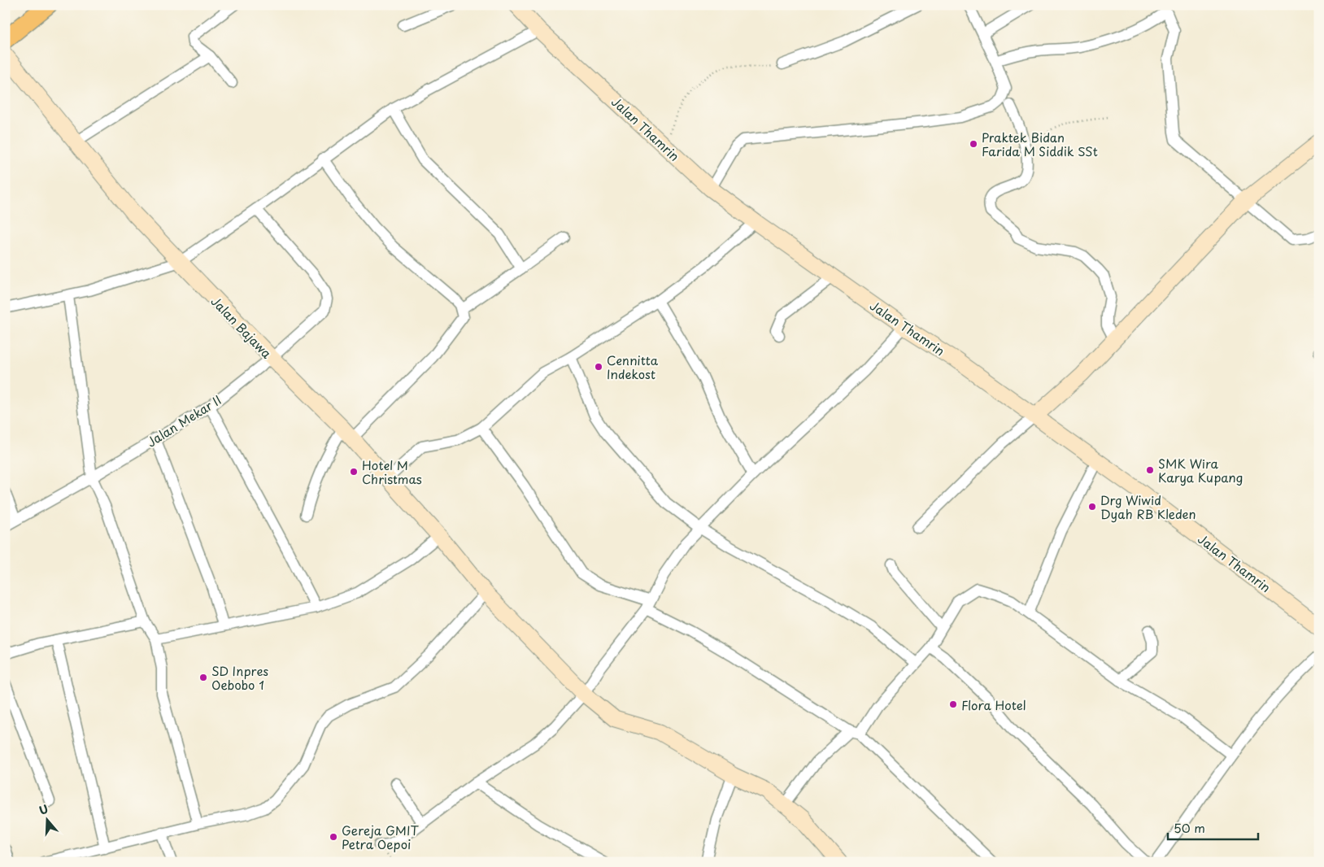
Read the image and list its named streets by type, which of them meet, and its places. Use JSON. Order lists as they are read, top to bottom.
{
  "streets": {
    "street": ["Jalan Thamrin", "Jalan Bajawa", "Jalan Mekar II"]
  },
  "crossings": [
    ["Jalan Bajawa", "Jalan Mekar II"]
  ],
  "places": [
    "Praktek Bidan Farida M Siddik SSt",
    "Cennitta Indekost",
    "SMK Wira Karya Kupang",
    "Hotel M Christmas",
    "Drg Wiwid Dyah RB Kleden",
    "SD Inpres Oebobo 1",
    "Flora Hotel",
    "Gereja GMIT Petra Oepoi"
  ],
  "scale_bar": "50 m",
  "north": "top"
}
